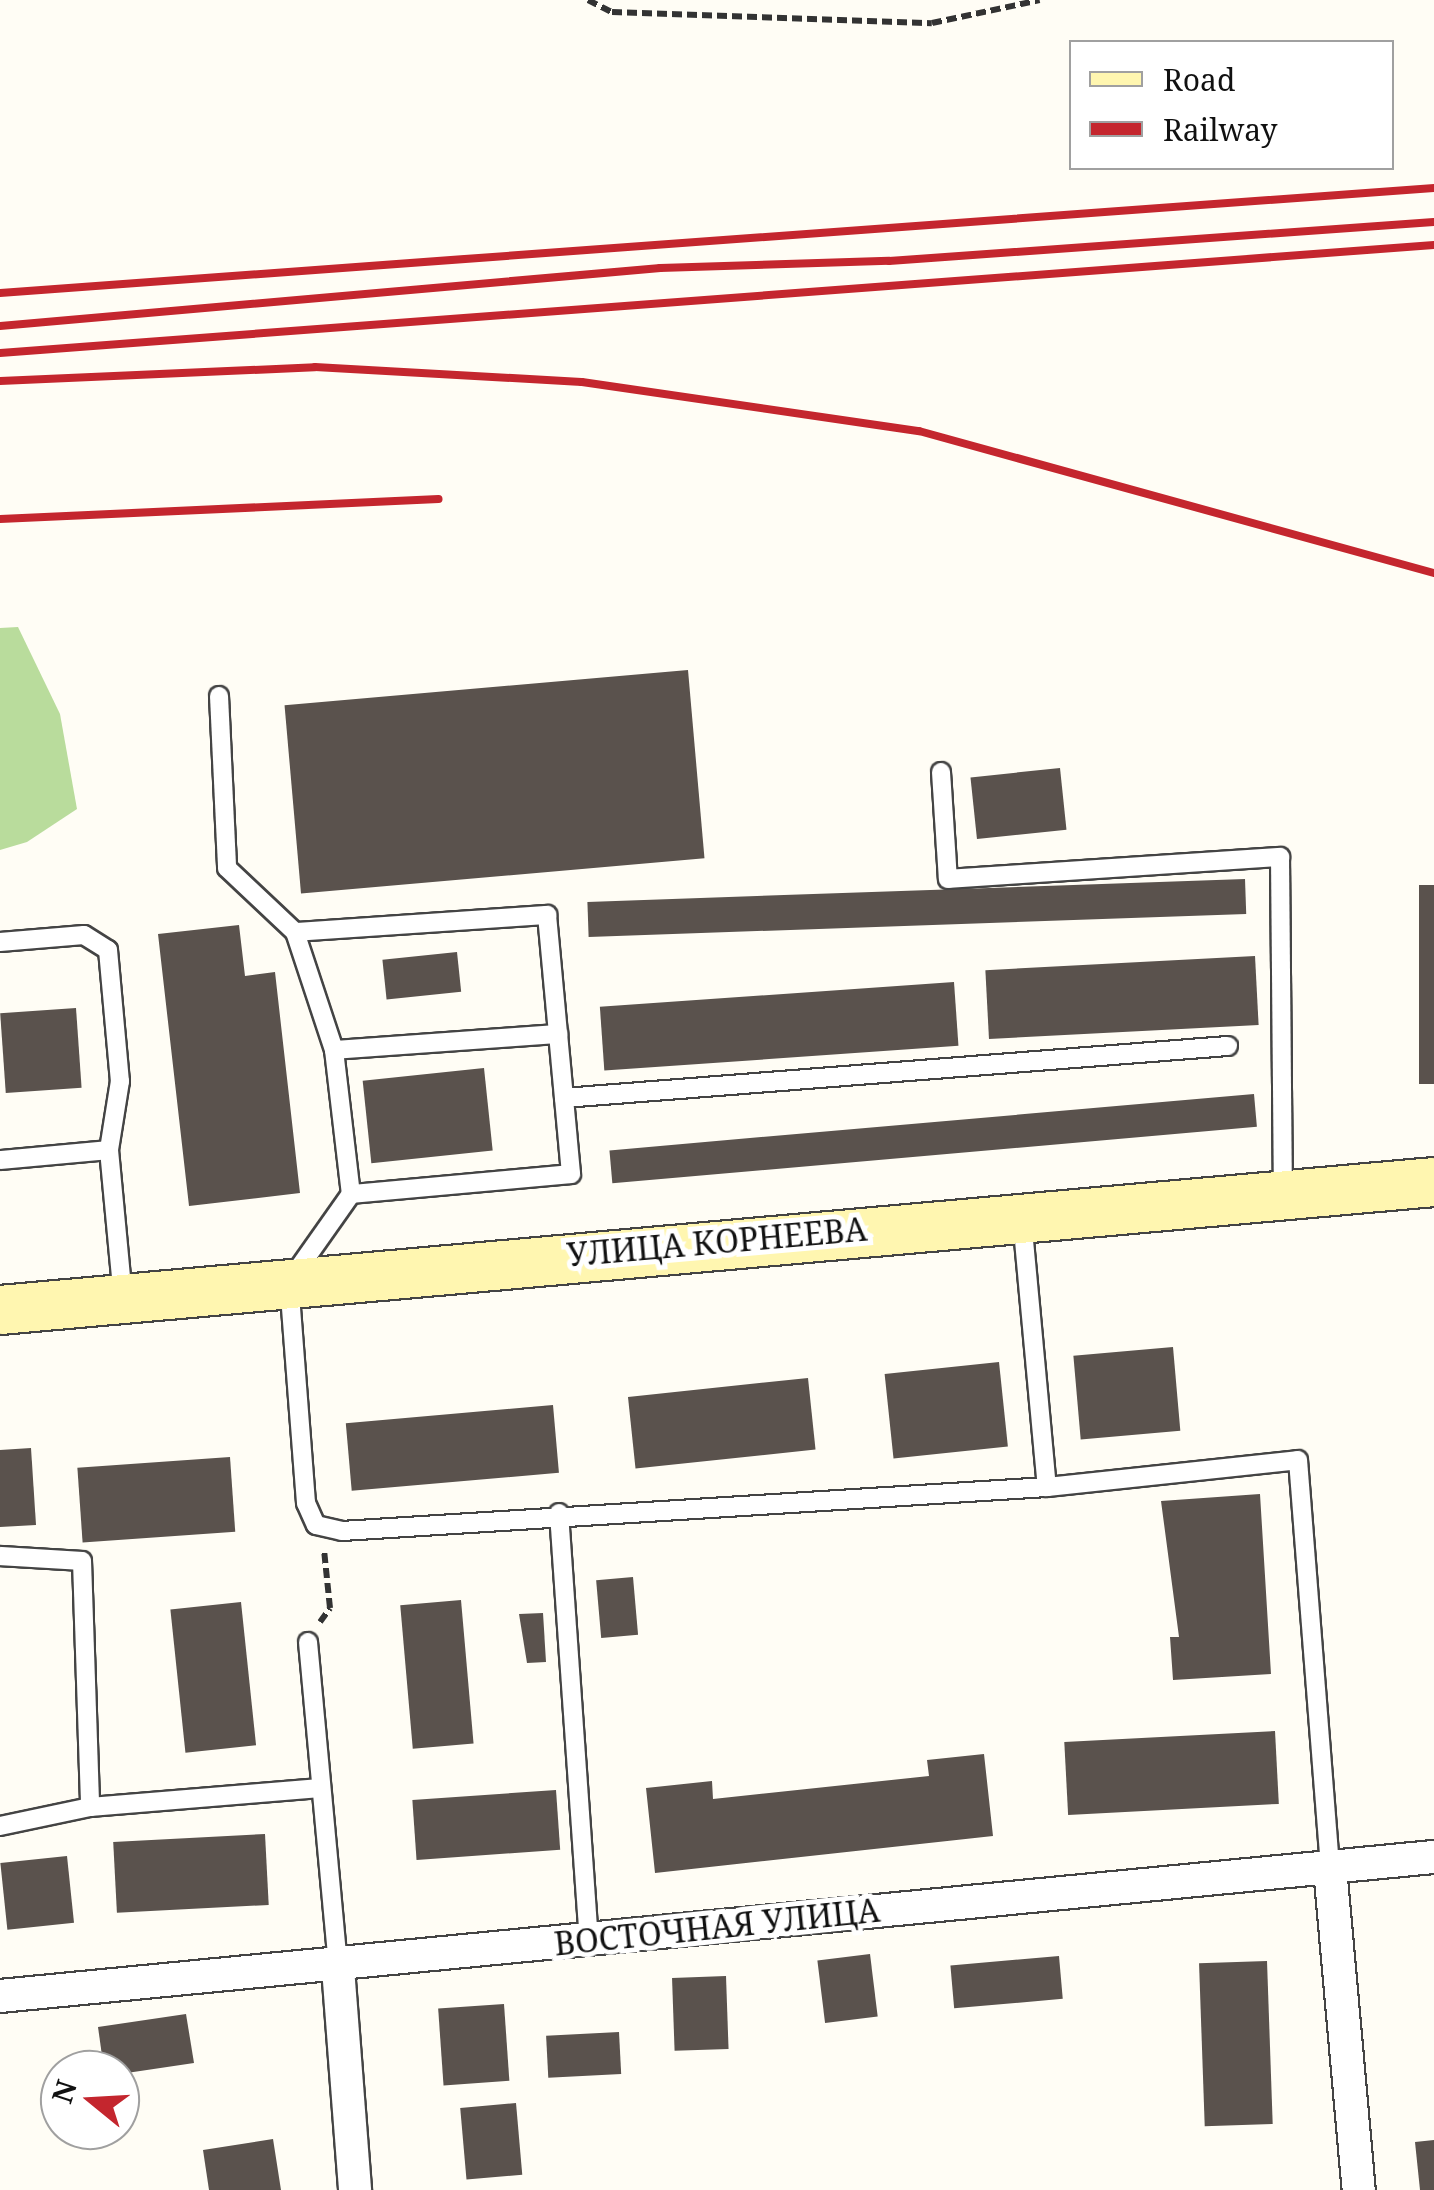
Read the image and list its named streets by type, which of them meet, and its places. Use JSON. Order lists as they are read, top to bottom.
{
  "streets": {
    "street": ["УЛИЦА КОРНЕЕВА", "ВОСТОЧНАЯ УЛИЦА"]
  },
  "legend": ["Road", "Railway"],
  "north": "left"
}
